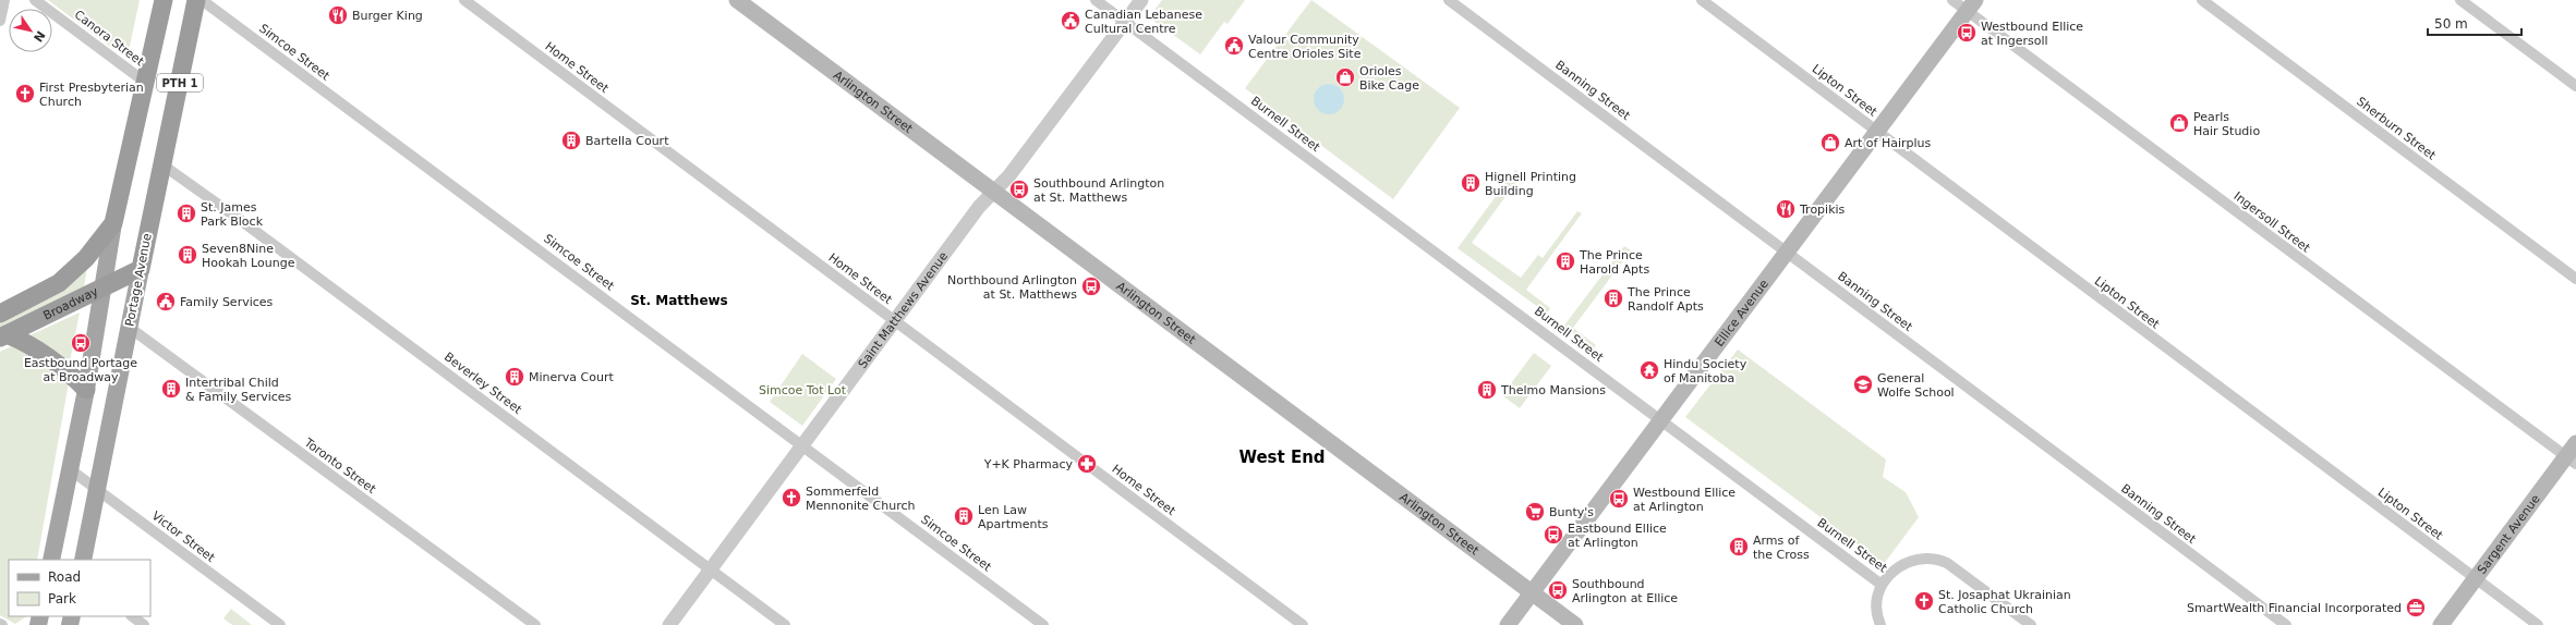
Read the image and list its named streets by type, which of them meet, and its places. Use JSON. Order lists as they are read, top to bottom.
{
  "streets": {
    "highway": ["PTH 1", "Portage Avenue", "Broadway"],
    "main road": ["Arlington Street", "Ellice Avenue", "Sargent Avenue"],
    "street": [
      "Canora Street",
      "Simcoe Street",
      "Home Street",
      "Banning Street",
      "Lipton Street",
      "Burnell Street",
      "Sherburn Street",
      "Ingersoll Street",
      "Saint Matthews Avenue",
      "Beverley Street",
      "Toronto Street",
      "Victor Street"
    ]
  },
  "crossings": [
    ["Canora Street", "PTH 1"],
    ["Simcoe Street", "Saint Matthews Avenue"],
    ["Home Street", "Saint Matthews Avenue"],
    ["PTH 1", "Broadway"],
    ["Banning Street", "Ellice Avenue"],
    ["Lipton Street", "Ellice Avenue"],
    ["Lipton Street", "Sargent Avenue"],
    ["Arlington Street", "Saint Matthews Avenue"],
    ["Arlington Street", "Ellice Avenue"],
    ["Burnell Street", "Saint Matthews Avenue"],
    ["Burnell Street", "Ellice Avenue"],
    ["Ingersoll Street", "Ellice Avenue"],
    ["Ingersoll Street", "Sargent Avenue"],
    ["Portage Avenue", "Broadway"],
    ["Portage Avenue", "Beverley Street"],
    ["Portage Avenue", "Toronto Street"],
    ["Portage Avenue", "Victor Street"],
    ["Saint Matthews Avenue", "Beverley Street"]
  ],
  "districts": ["St. Matthews", "West End"],
  "parks": ["Simcoe Tot Lot"],
  "places": {
    "restaurant": ["Burger King", "Tropikis"],
    "public building": ["Canadian Lebanese Cultural Centre", "Valour Community Centre Orioles Site", "Family Services"],
    "bus stop": [
      "Westbound Ellice at Ingersoll",
      "Southbound Arlington at St. Matthews",
      "Northbound Arlington at St. Matthews",
      "Eastbound Portage at Broadway",
      "Westbound Ellice at Arlington",
      "Eastbound Ellice at Arlington",
      "Southbound Arlington at Ellice"
    ],
    "shop": ["Orioles Bike Cage", "Pearls Hair Studio", "Art of Hairplus"],
    "church": ["First Presbyterian Church", "Sommerfeld Mennonite Church", "St. Josaphat Ukrainian Catholic Church"],
    "building": [
      "Bartella Court",
      "Hignell Printing Building",
      "St. James Park Block",
      "Seven8Nine Hookah Lounge",
      "The Prince Harold Apts",
      "The Prince Randolf Apts",
      "Minerva Court",
      "Intertribal Child & Family Services",
      "Thelmo Mansions",
      "Len Law Apartments",
      "Arms of the Cross"
    ],
    "temple": ["Hindu Society of Manitoba"],
    "school or university": ["General Wolfe School"],
    "pharmacy": ["Y+K Pharmacy"],
    "supermarket": ["Bunty's"],
    "office": ["SmartWealth Financial Incorporated"]
  },
  "legend": ["Road", "Park"],
  "scale_bar": "50 m",
  "north": "bottom right"
}
